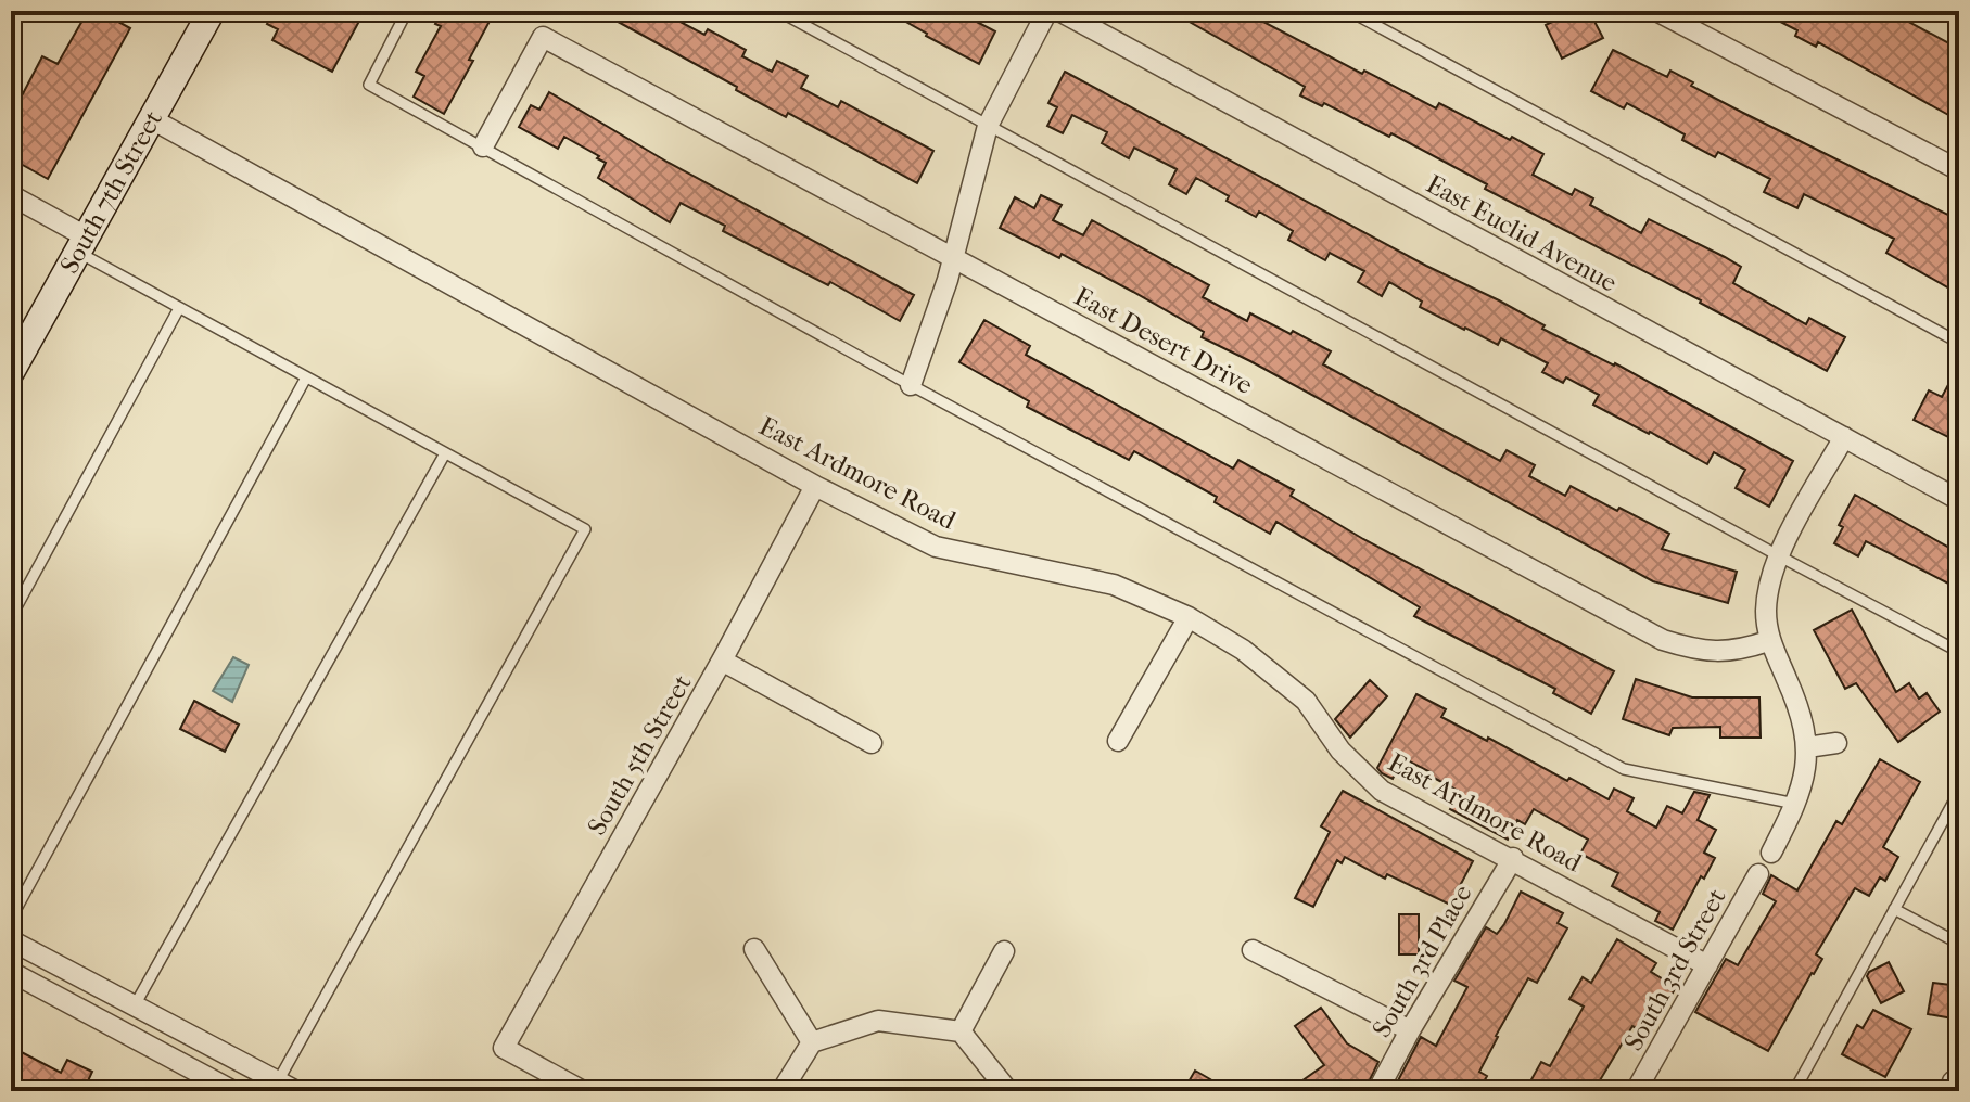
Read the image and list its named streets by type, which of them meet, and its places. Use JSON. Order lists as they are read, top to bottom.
{
  "streets": {
    "main road": ["South 7th Street"],
    "street": [
      "East Euclid Avenue",
      "East Desert Drive",
      "East Ardmore Road",
      "South 5th Street",
      "South 3rd Place",
      "South 3rd Street"
    ]
  },
  "crossings": [
    ["South 7th Street", "East Ardmore Road"],
    ["East Ardmore Road", "South 5th Street"],
    ["East Ardmore Road", "South 3rd Place"],
    ["East Ardmore Road", "South 3rd Street"]
  ]
}
